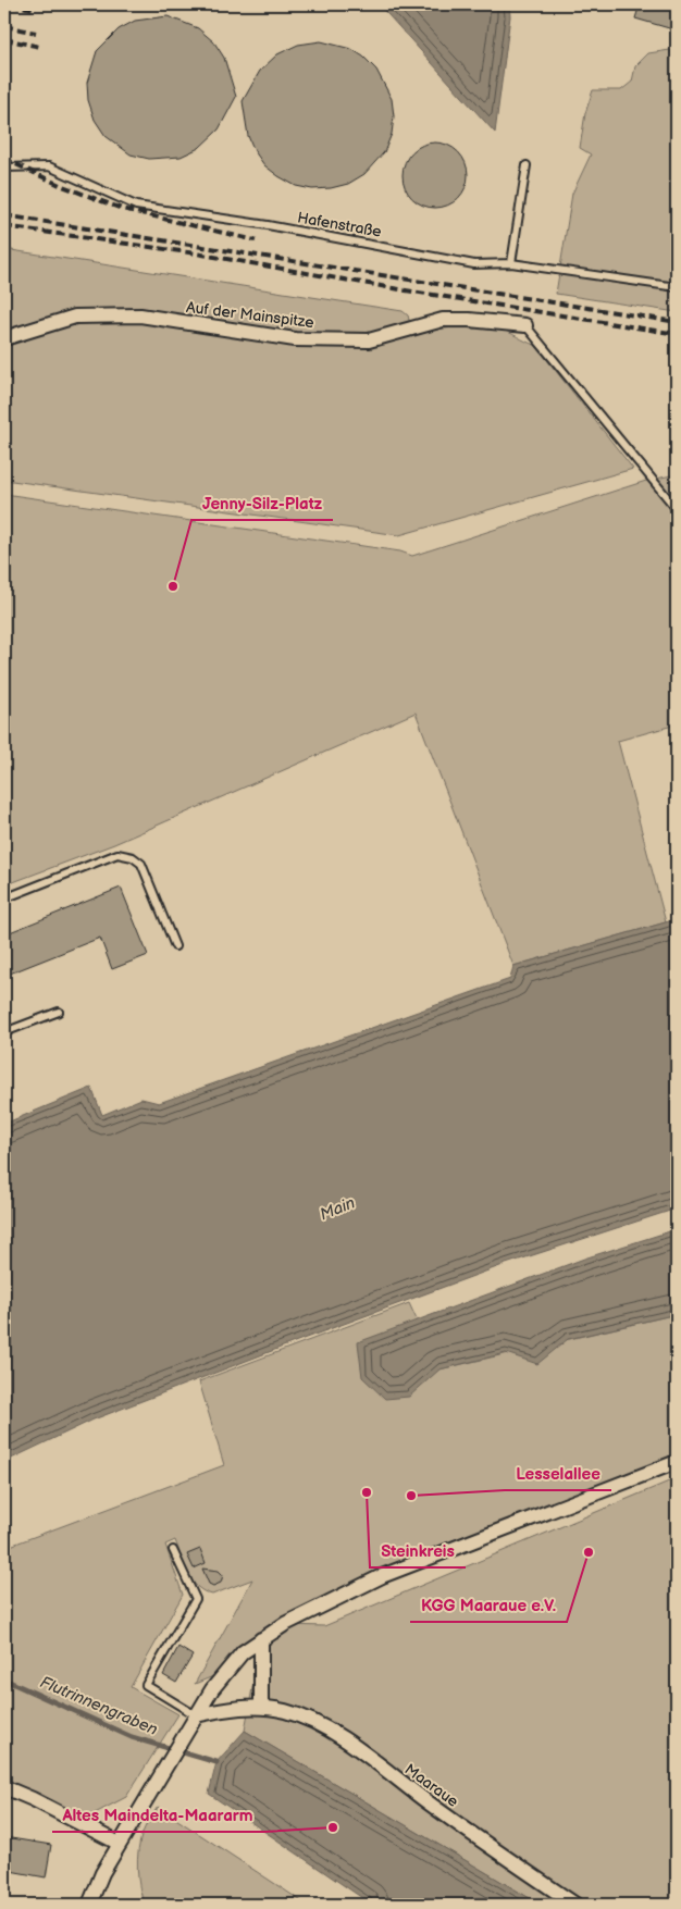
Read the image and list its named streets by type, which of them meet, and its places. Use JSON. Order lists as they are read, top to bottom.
{
  "streets": {
    "street": ["Auf der Mainspitze", "Maaraue"],
    "lane": ["Hafenstraße"]
  },
  "water": ["Main", "Flutrinnengraben"],
  "places": [
    "Jenny-Silz-Platz",
    "Steinkreis",
    "Lesselallee",
    "KGG Maaraue e.V.",
    "Altes Maindelta-Maararm"
  ]
}
